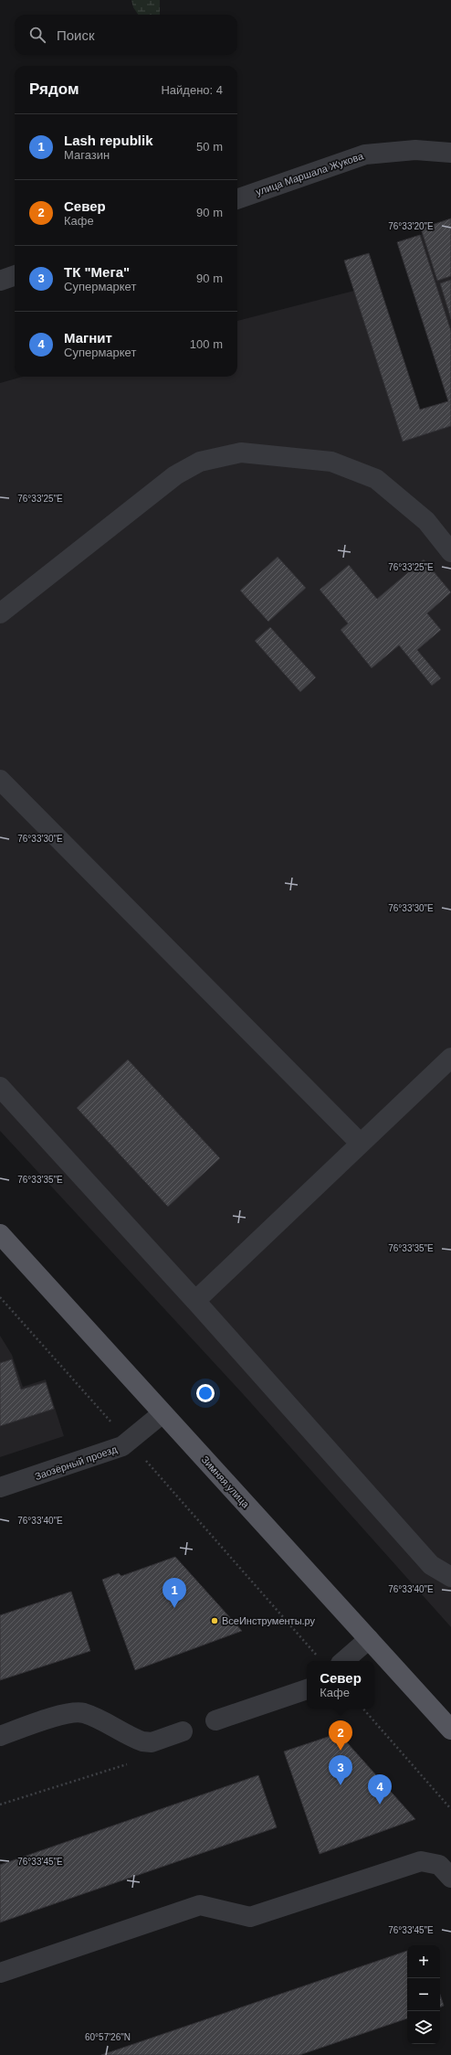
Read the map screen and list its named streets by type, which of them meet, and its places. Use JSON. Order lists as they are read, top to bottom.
{
  "streets": {
    "main road": ["Зимняя улица"],
    "street": ["улица Маршала Жукова", "Заозёрный проезд"]
  },
  "crossings": [
    ["Заозёрный проезд", "Зимняя улица"]
  ],
  "places": ["ВсеИнструменты.ру"],
  "page": {
    "search": "Поиск",
    "heading": ["Рядом", "Найдено: 4"],
    "list": [
      {
        "mark": "1",
        "name": "Lash republik",
        "note": "Магазин",
        "value": "50 m"
      },
      {
        "mark": "2",
        "name": "Север",
        "note": "Кафе",
        "value": "90 m"
      },
      {
        "mark": "3",
        "name": "ТК \"Мега\"",
        "note": "Супермаркет",
        "value": "90 m"
      },
      {
        "mark": "4",
        "name": "Магнит",
        "note": "Супермаркет",
        "value": "100 m"
      }
    ],
    "pins": [
      "1",
      "2",
      "3",
      "4"
    ],
    "popup": ["Север", "Кафе"],
    "map_buttons": ["+", "−"]
  },
  "coordinates": [
    "76°33'20\"E",
    "76°33'25\"E",
    "76°33'30\"E",
    "76°33'35\"E",
    "76°33'40\"E",
    "76°33'45\"E",
    "60°57'26\"N"
  ]
}
